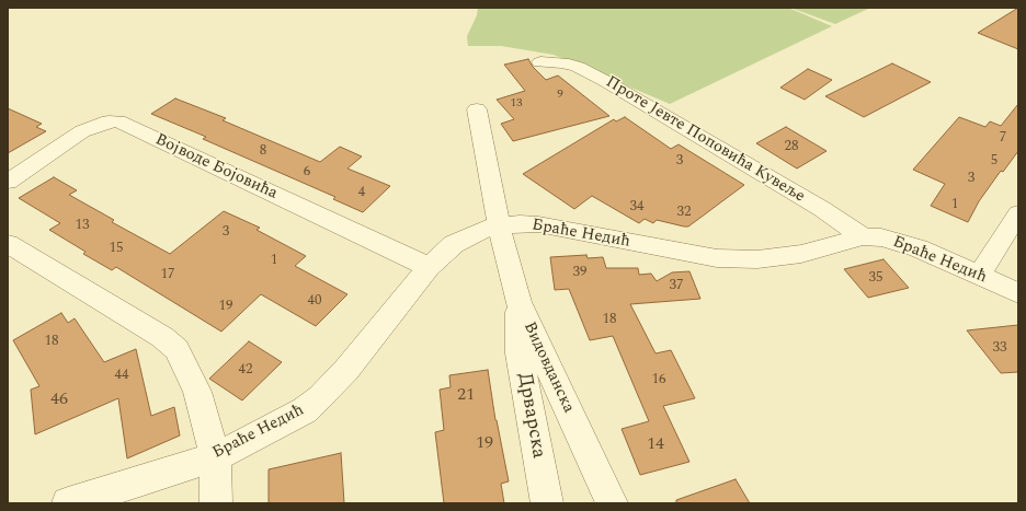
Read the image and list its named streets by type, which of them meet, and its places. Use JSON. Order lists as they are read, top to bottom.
{
  "streets": {
    "street": [
      "Проте Јевте Поповића Кувеље",
      "Војводе Бојовића",
      "Браће Недић",
      "Видовданска",
      "Дрварска"
    ]
  },
  "crossings": [
    ["Проте Јевте Поповића Кувеље", "Браће Недић"],
    ["Војводе Бојовића", "Браће Недић"],
    ["Браће Недић", "Видовданска"],
    ["Видовданска", "Дрварска"]
  ],
  "house_numbers": [
    "9",
    "13",
    "7",
    "28",
    "8",
    "3",
    "5",
    "6",
    "3",
    "4",
    "1",
    "34",
    "32",
    "13",
    "3",
    "15",
    "1",
    "39",
    "17",
    "35",
    "37",
    "40",
    "19",
    "18",
    "18",
    "33",
    "42",
    "44",
    "16",
    "21",
    "46",
    "19",
    "14"
  ]
}
